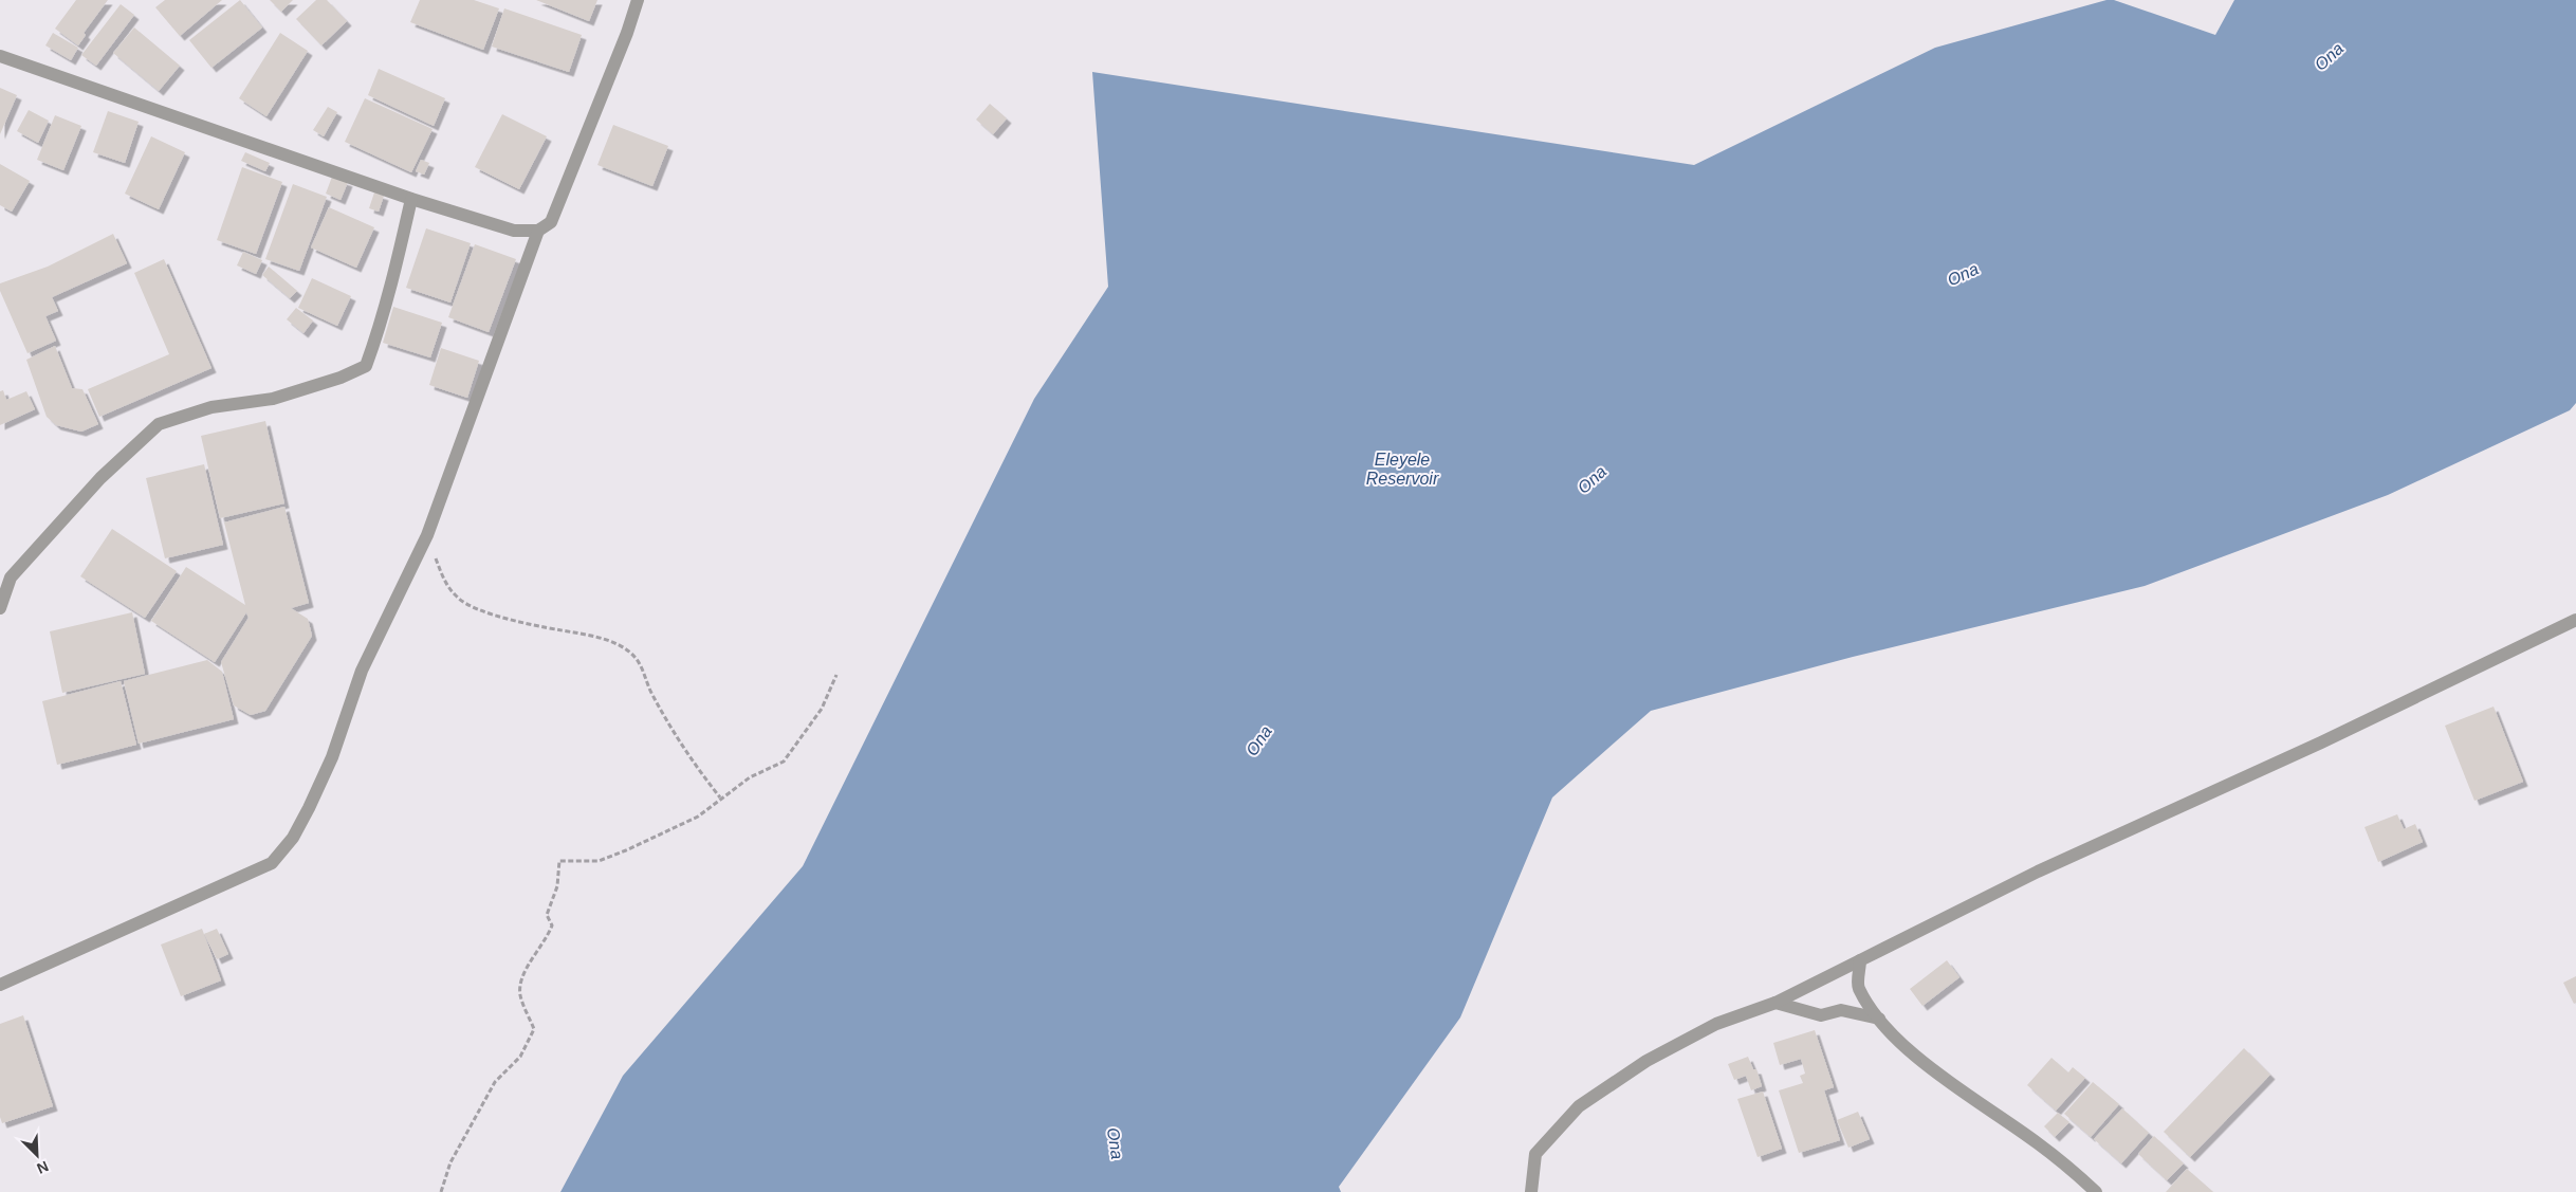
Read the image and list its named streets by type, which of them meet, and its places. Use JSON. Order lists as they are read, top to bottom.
{
  "water": ["Ona", "Eleyele Reservoir"],
  "north": "bottom right"
}
